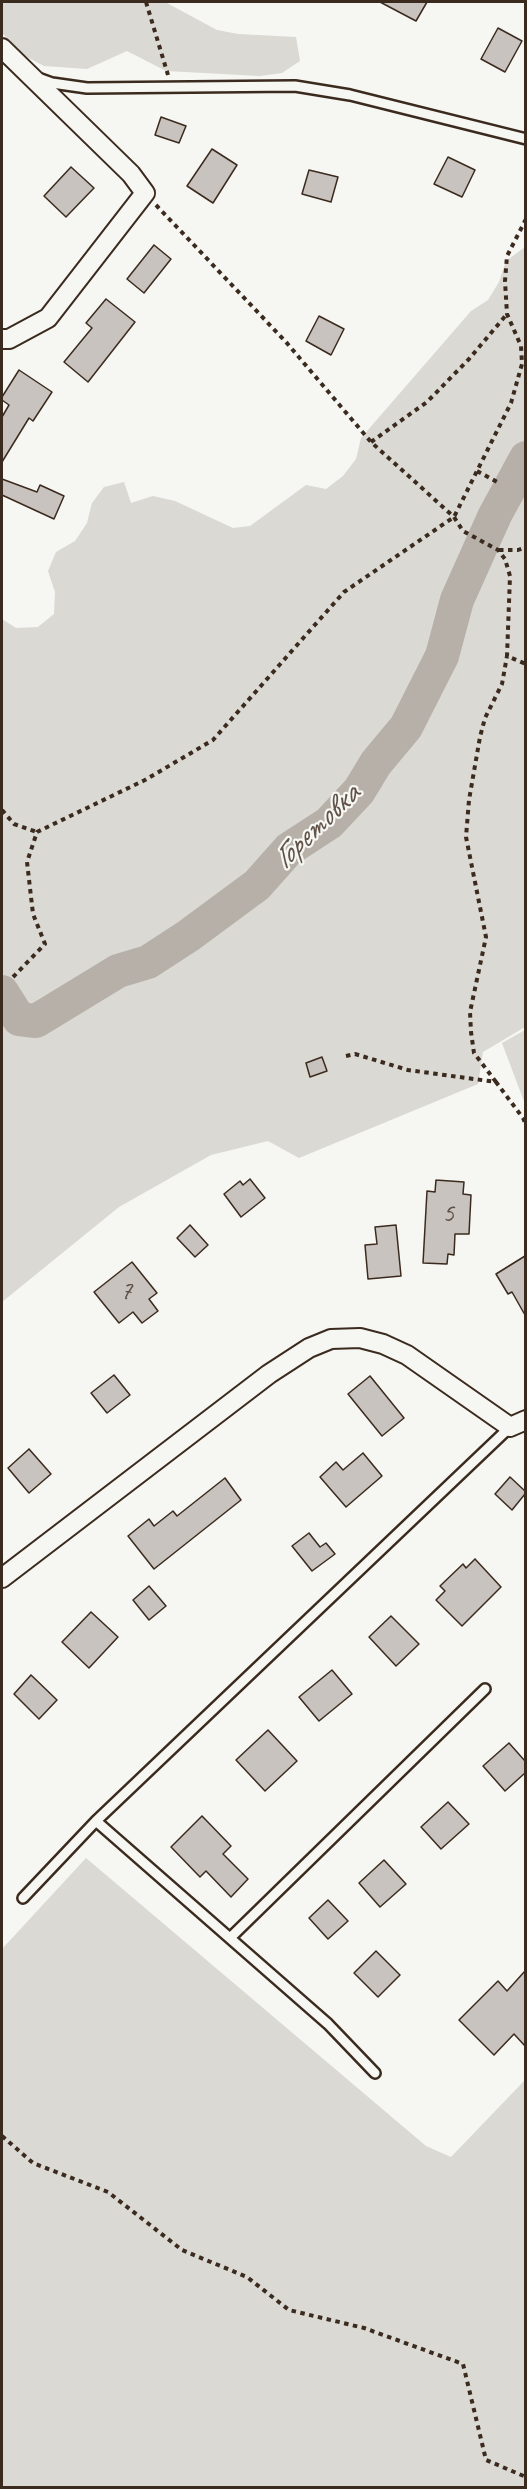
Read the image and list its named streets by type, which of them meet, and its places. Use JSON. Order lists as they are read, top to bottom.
{
  "water": ["Горетовка"],
  "house_numbers": ["5", "7"]
}
